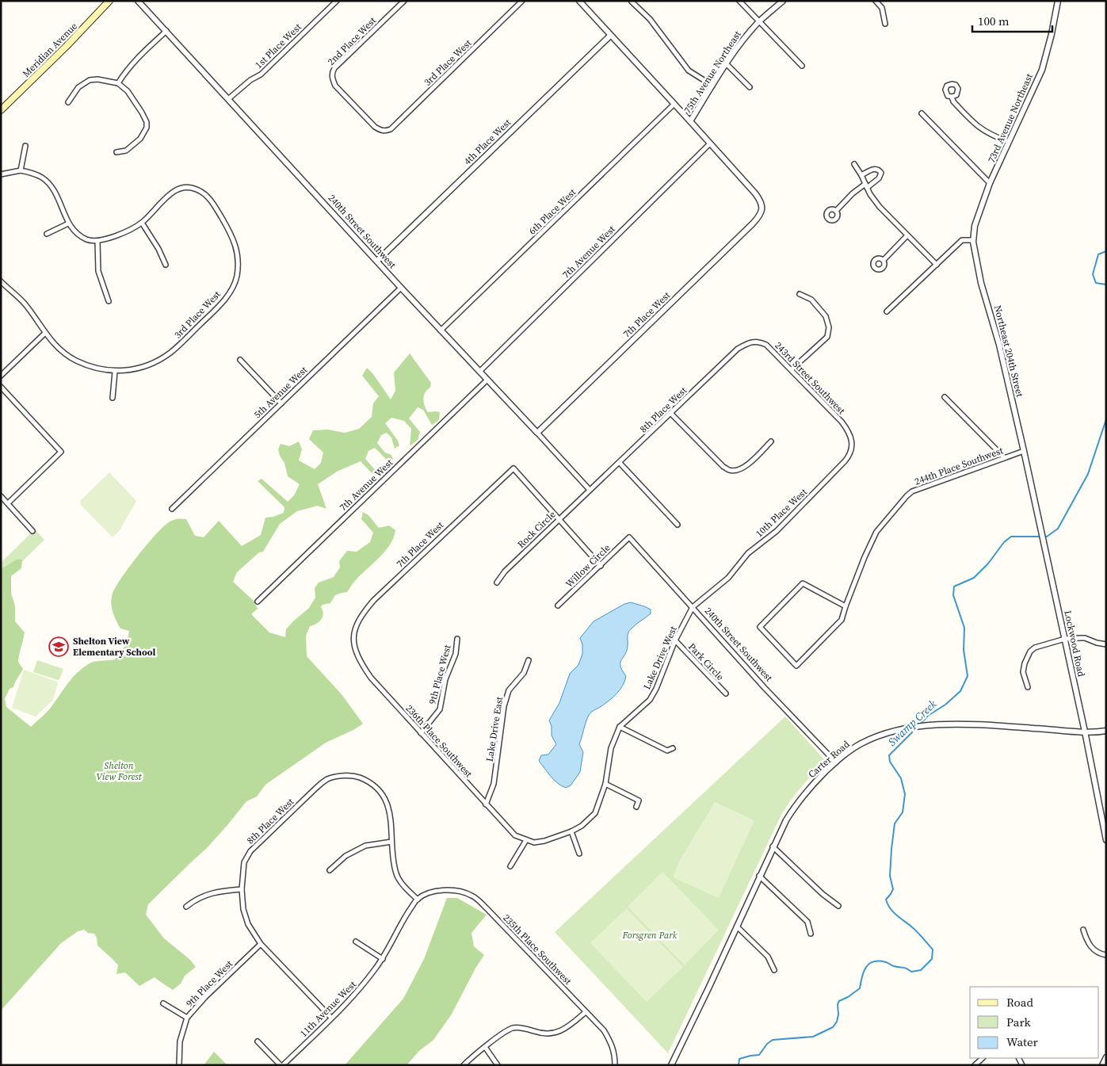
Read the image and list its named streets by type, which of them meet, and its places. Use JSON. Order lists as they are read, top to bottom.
{
  "streets": {
    "main road": ["Meridian Avenue"],
    "street": [
      "2nd Place West",
      "1st Place West",
      "3rd Place West",
      "75th Avenue Northeast",
      "73rd Avenue Northeast",
      "4th Place West",
      "6th Place West",
      "240th Street Southwest",
      "7th Avenue West",
      "7th Place West",
      "Northeast 204th Street",
      "243rd Street Southwest",
      "5th Avenue West",
      "8th Place West",
      "244th Place Southwest",
      "10th Place West",
      "Rock Circle",
      "Willow Circle",
      "Lockwood Road",
      "Lake Drive West",
      "Park Circle",
      "9th Place West",
      "Lake Drive East",
      "236th Place Southwest",
      "Carter Road",
      "235th Place Southwest",
      "11th Avenue West"
    ]
  },
  "crossings": [
    ["2nd Place West", "3rd Place West"],
    ["1st Place West", "240th Street Southwest"],
    ["73rd Avenue Northeast", "Northeast 204th Street"],
    ["4th Place West", "240th Street Southwest"],
    ["6th Place West", "240th Street Southwest"],
    ["240th Street Southwest", "7th Avenue West"],
    ["240th Street Southwest", "7th Place West"],
    ["240th Street Southwest", "5th Avenue West"],
    ["240th Street Southwest", "8th Place West"],
    ["240th Street Southwest", "10th Place West"],
    ["240th Street Southwest", "Rock Circle"],
    ["240th Street Southwest", "Willow Circle"],
    ["240th Street Southwest", "Lake Drive West"],
    ["240th Street Southwest", "Carter Road"],
    ["7th Avenue West", "7th Place West"],
    ["7th Place West", "Rock Circle"],
    ["7th Place West", "236th Place Southwest"],
    ["Northeast 204th Street", "244th Place Southwest"],
    ["Northeast 204th Street", "Lockwood Road"],
    ["243rd Street Southwest", "8th Place West"],
    ["243rd Street Southwest", "10th Place West"],
    ["8th Place West", "Rock Circle"],
    ["8th Place West", "9th Place West"],
    ["8th Place West", "11th Avenue West"],
    ["244th Place Southwest", "Lockwood Road"],
    ["10th Place West", "Lake Drive West"],
    ["Lockwood Road", "Carter Road"],
    ["Lake Drive West", "Park Circle"],
    ["Lake Drive West", "236th Place Southwest"],
    ["9th Place West", "236th Place Southwest"],
    ["Lake Drive East", "236th Place Southwest"],
    ["235th Place Southwest", "11th Avenue West"]
  ],
  "water": ["Swamp Creek"],
  "parks": ["Shelton View Forest", "Forsgren Park"],
  "places": {
    "school or university": ["Shelton View Elementary School"]
  },
  "legend": ["Road", "Park", "Water"],
  "scale_bar": "100 m"
}
